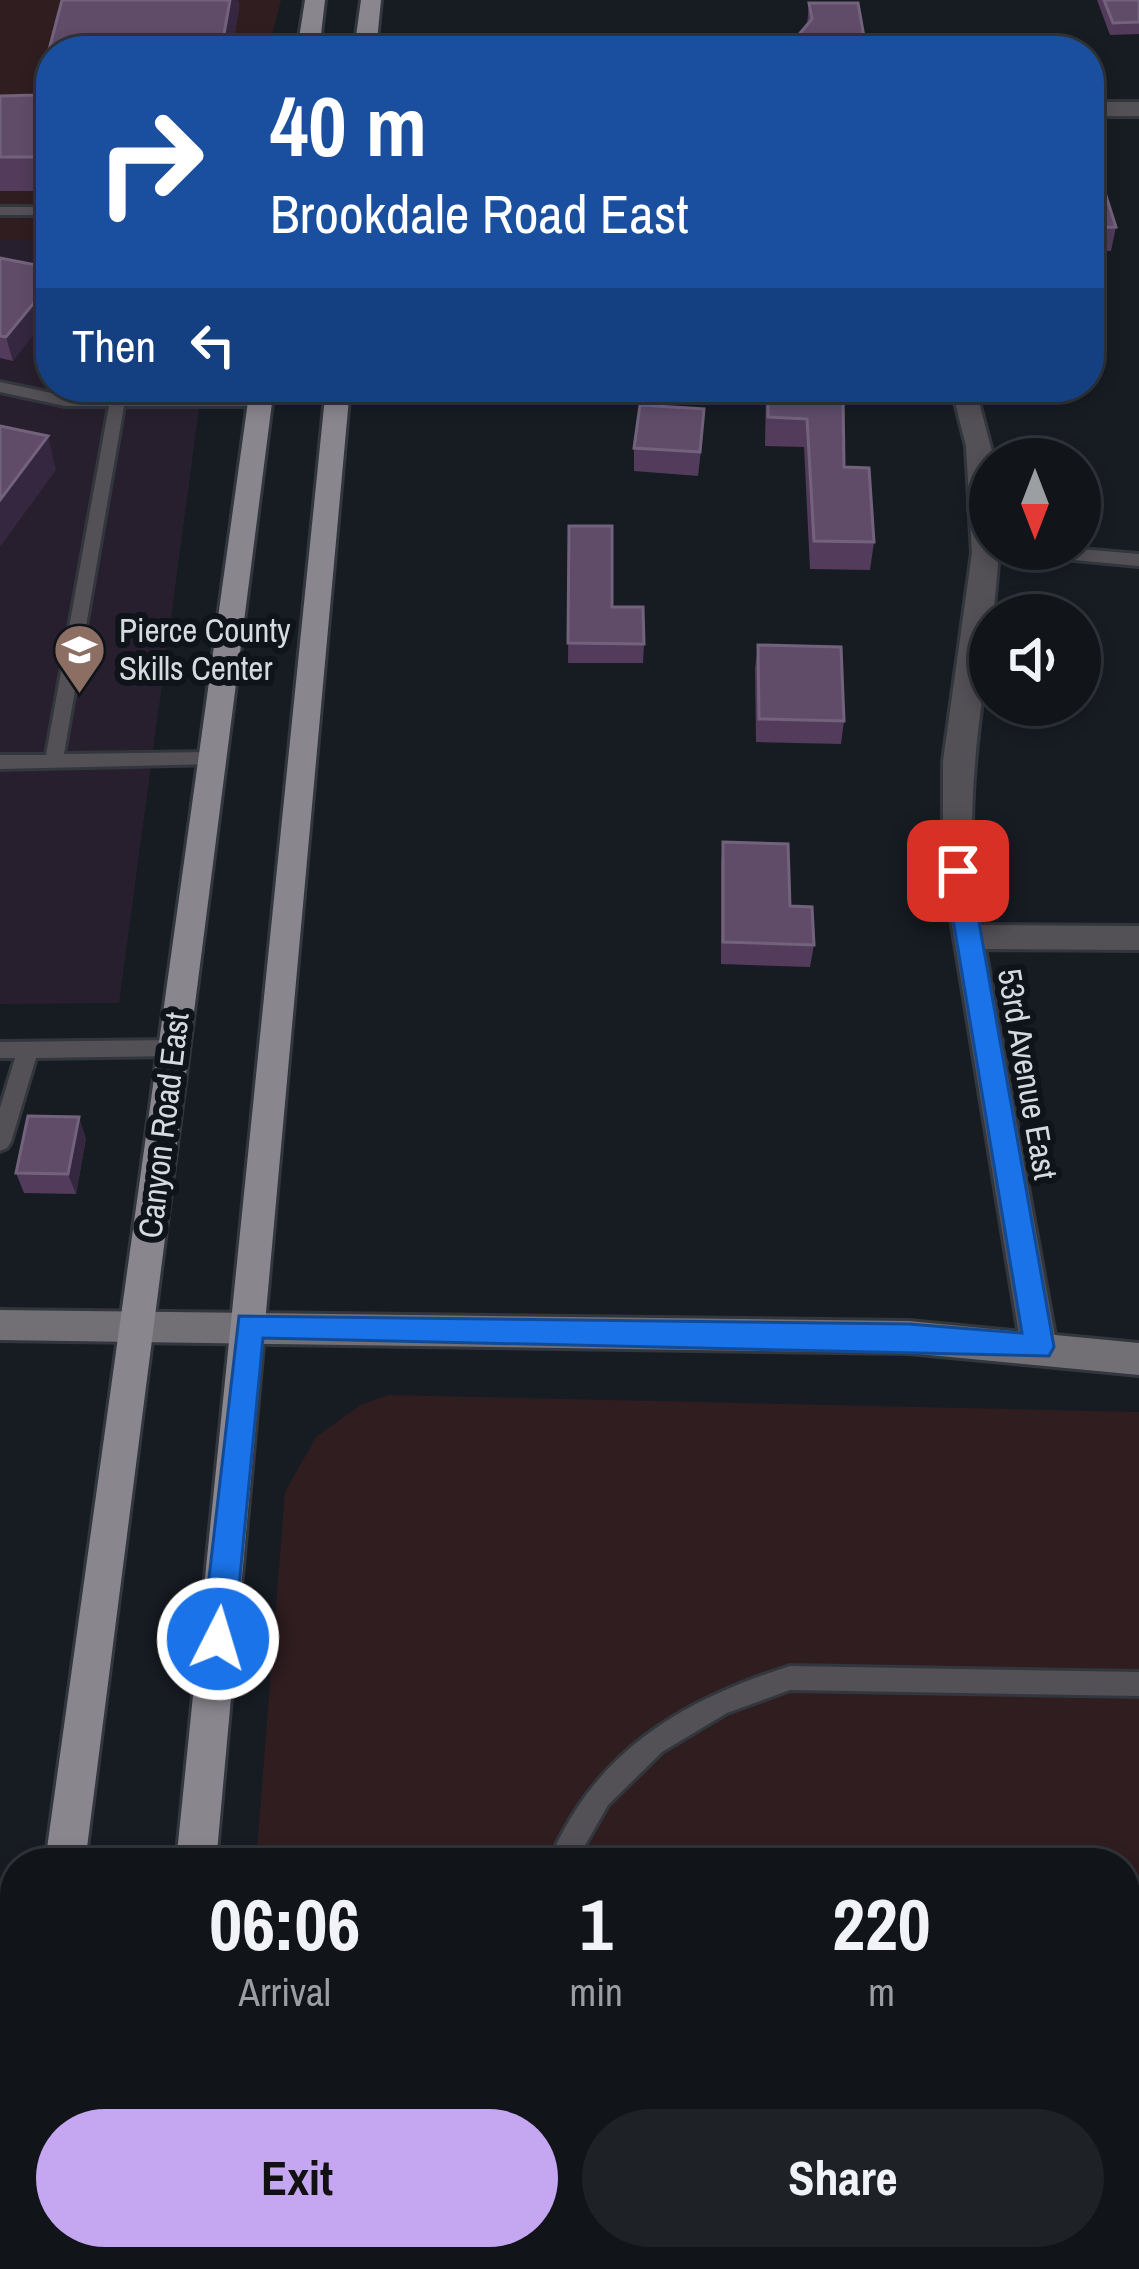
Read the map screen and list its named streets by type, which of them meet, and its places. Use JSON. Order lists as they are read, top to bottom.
{
  "streets": {
    "main road": ["Canyon Road East"],
    "street": ["53rd Avenue East"]
  },
  "places": {
    "school or university": ["Pierce County Skills Center"]
  },
  "north": "bottom",
  "page": {
    "turn": ["40 m", "Brookdale Road East"],
    "then": "Then",
    "eta": [
      "06:06",
      "Arrival",
      "1",
      "min",
      "220",
      "m"
    ],
    "buttons": ["Exit", "Share"]
  }
}
